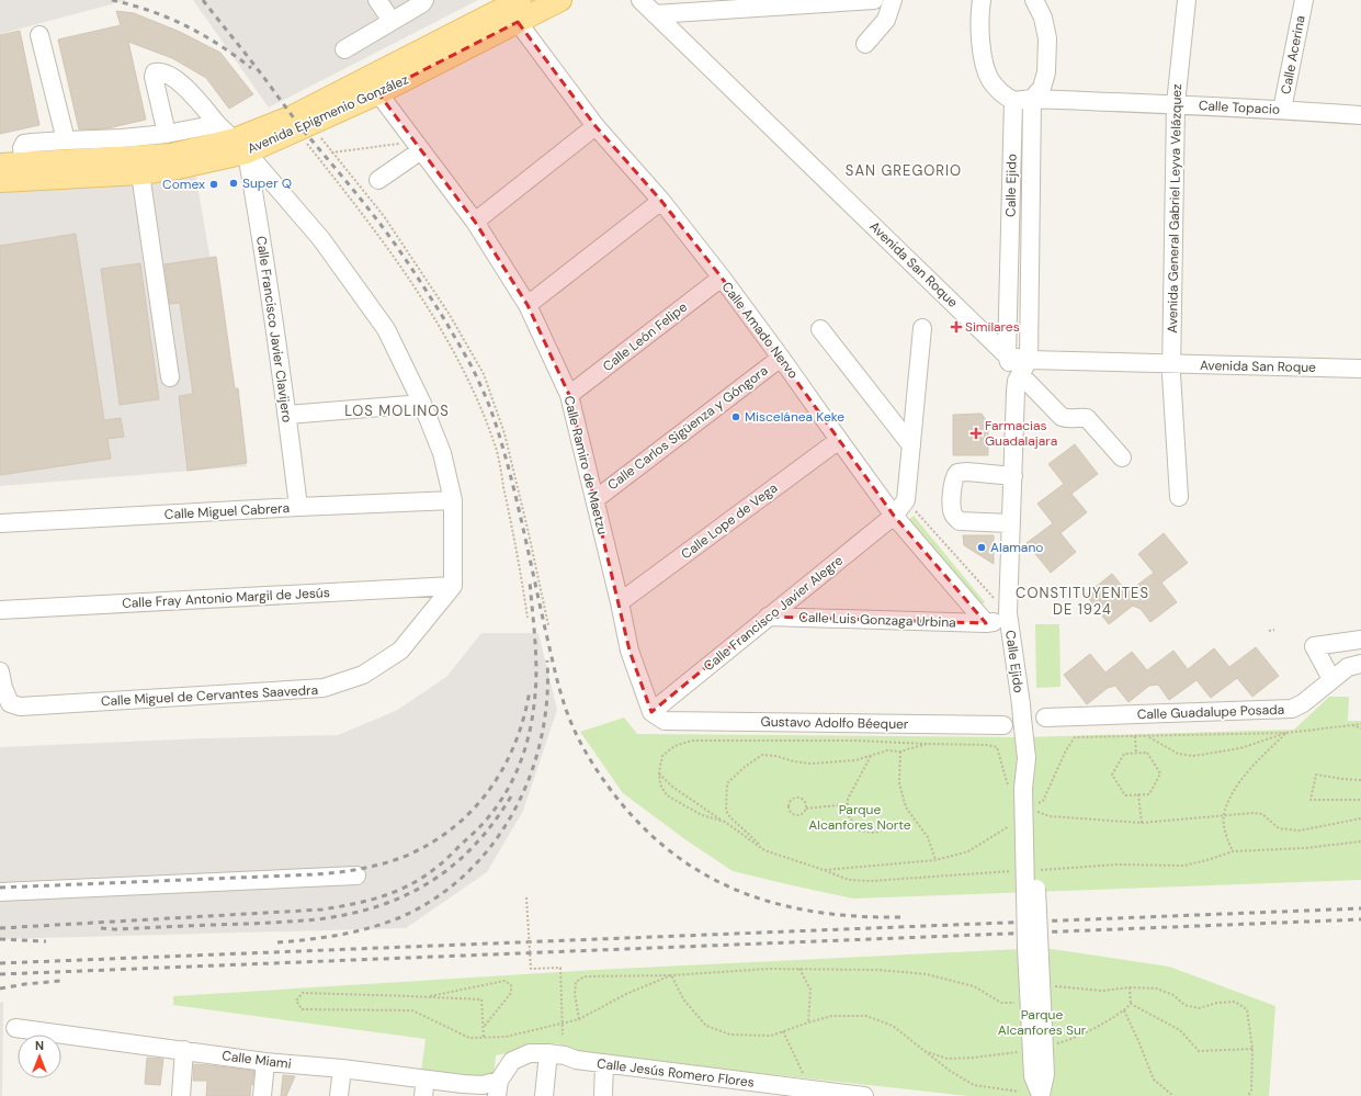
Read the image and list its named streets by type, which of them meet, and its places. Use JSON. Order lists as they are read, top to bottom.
{
  "streets": {
    "main road": ["Avenida Epigmenio González"],
    "street": [
      "Calle Acerina",
      "Calle Topacio",
      "Calle Ejido",
      "Avenida General Gabriel Leyva Velázquez",
      "Avenida San Roque",
      "Calle Francisco Javier Clavijero",
      "Calle Amado Nervo",
      "Calle León Felipe",
      "Calle Carlos Sigüenza y Góngora",
      "Calle Ramiro de Maetzu",
      "Calle Miguel Cabrera",
      "Calle Lope de Vega",
      "Calle Fray Antonio Margil de Jesús",
      "Calle Francisco Javier Alegre",
      "Calle Luis Gonzaga Urbina",
      "Calle Miguel de Cervantes Saavedra",
      "Calle Guadalupe Posada",
      "Gustavo Adolfo Béequer",
      "Calle Miami",
      "Calle Jesús Romero Flores"
    ]
  },
  "crossings": [
    ["Calle Acerina", "Calle Topacio"],
    ["Calle Topacio", "Calle Ejido"],
    ["Calle Topacio", "Avenida General Gabriel Leyva Velázquez"],
    ["Avenida Epigmenio González", "Calle Francisco Javier Clavijero"],
    ["Avenida Epigmenio González", "Calle Amado Nervo"],
    ["Avenida Epigmenio González", "Calle Ramiro de Maetzu"],
    ["Calle Ejido", "Avenida San Roque"],
    ["Avenida General Gabriel Leyva Velázquez", "Avenida San Roque"],
    ["Calle Francisco Javier Clavijero", "Calle Miguel Cabrera"],
    ["Calle Amado Nervo", "Calle León Felipe"],
    ["Calle Amado Nervo", "Calle Carlos Sigüenza y Góngora"],
    ["Calle Amado Nervo", "Calle Lope de Vega"],
    ["Calle Amado Nervo", "Calle Francisco Javier Alegre"],
    ["Calle Amado Nervo", "Calle Luis Gonzaga Urbina"],
    ["Calle León Felipe", "Calle Ramiro de Maetzu"],
    ["Calle Carlos Sigüenza y Góngora", "Calle Ramiro de Maetzu"],
    ["Calle Ramiro de Maetzu", "Calle Lope de Vega"],
    ["Calle Ramiro de Maetzu", "Calle Francisco Javier Alegre"],
    ["Calle Ramiro de Maetzu", "Gustavo Adolfo Béequer"],
    ["Calle Fray Antonio Margil de Jesús", "Calle Miguel de Cervantes Saavedra"],
    ["Calle Francisco Javier Alegre", "Calle Luis Gonzaga Urbina"],
    ["Calle Francisco Javier Alegre", "Gustavo Adolfo Béequer"],
    ["Calle Miami", "Calle Jesús Romero Flores"]
  ],
  "districts": ["SAN GREGORIO", "LOS MOLINOS", "CONSTITUYENTES DE 1924"],
  "parks": ["Parque Alcanfores Norte", "Parque Alcanfores Sur"],
  "places": {
    "other": [
      "Super Q",
      "Comex",
      "Miscelánea Keke",
      "Alamano"
    ],
    "health": ["Similares", "Farmacias Guadalajara"]
  },
  "north": "top"
}
